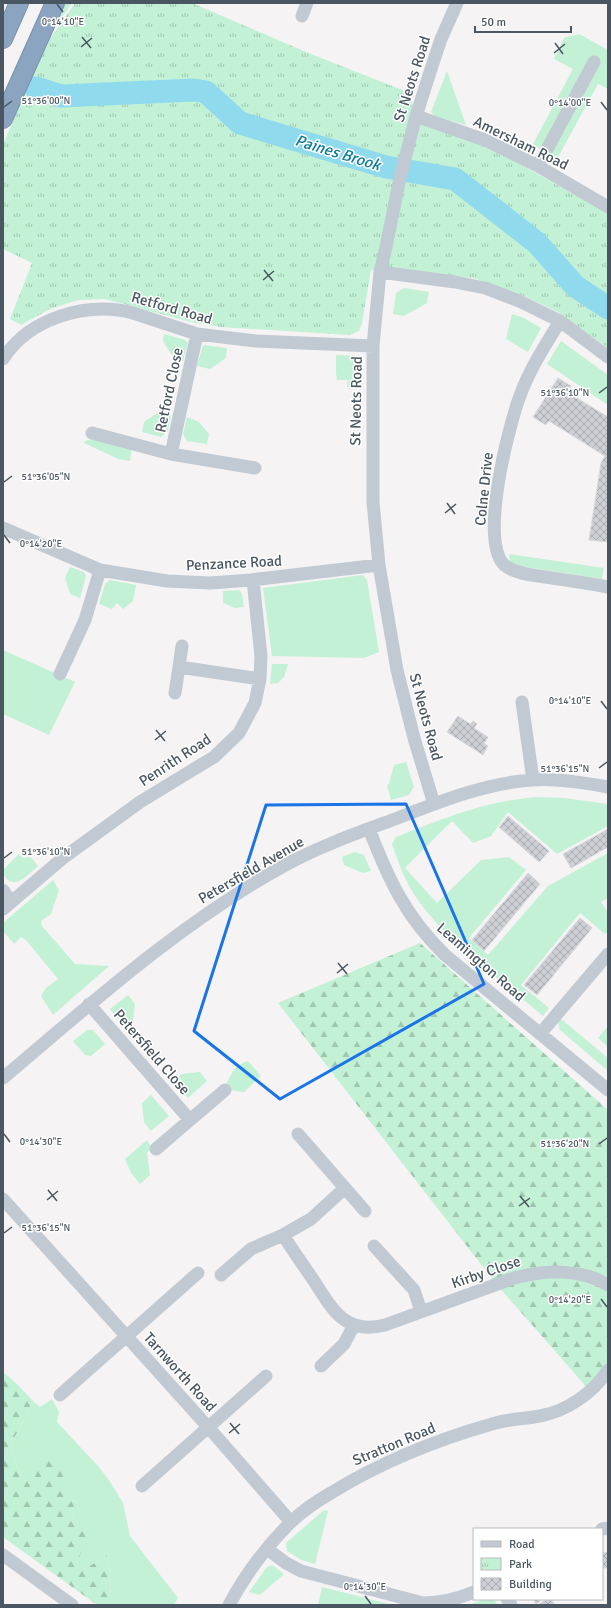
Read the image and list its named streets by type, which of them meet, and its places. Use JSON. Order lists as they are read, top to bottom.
{
  "streets": {
    "street": [
      "St Neots Road",
      "Amersham Road",
      "Retford Road",
      "Retford Close",
      "Colne Drive",
      "Penzance Road",
      "Penrith Road",
      "Petersfield Avenue",
      "Leamington Road",
      "Petersfield Close",
      "Kirby Close",
      "Tarnworth Road",
      "Stratton Road"
    ]
  },
  "crossings": [
    ["St Neots Road", "Amersham Road"],
    ["St Neots Road", "Retford Road"],
    ["St Neots Road", "Penzance Road"],
    ["St Neots Road", "Petersfield Avenue"],
    ["Retford Road", "Retford Close"],
    ["Penzance Road", "Penrith Road"],
    ["Petersfield Avenue", "Leamington Road"],
    ["Petersfield Avenue", "Petersfield Close"],
    ["Tarnworth Road", "Stratton Road"]
  ],
  "water": ["Paines Brook"],
  "legend": ["Road", "Park", "Building"],
  "scale_bar": "50 m",
  "coordinates": [
    "0°14'10\"E",
    "51°36'00\"N",
    "0°14'00\"E",
    "51°36'10\"N",
    "51°36'05\"N",
    "0°14'20\"E",
    "51°36'15\"N",
    "0°14'30\"E",
    "51°36'20\"N"
  ]
}
